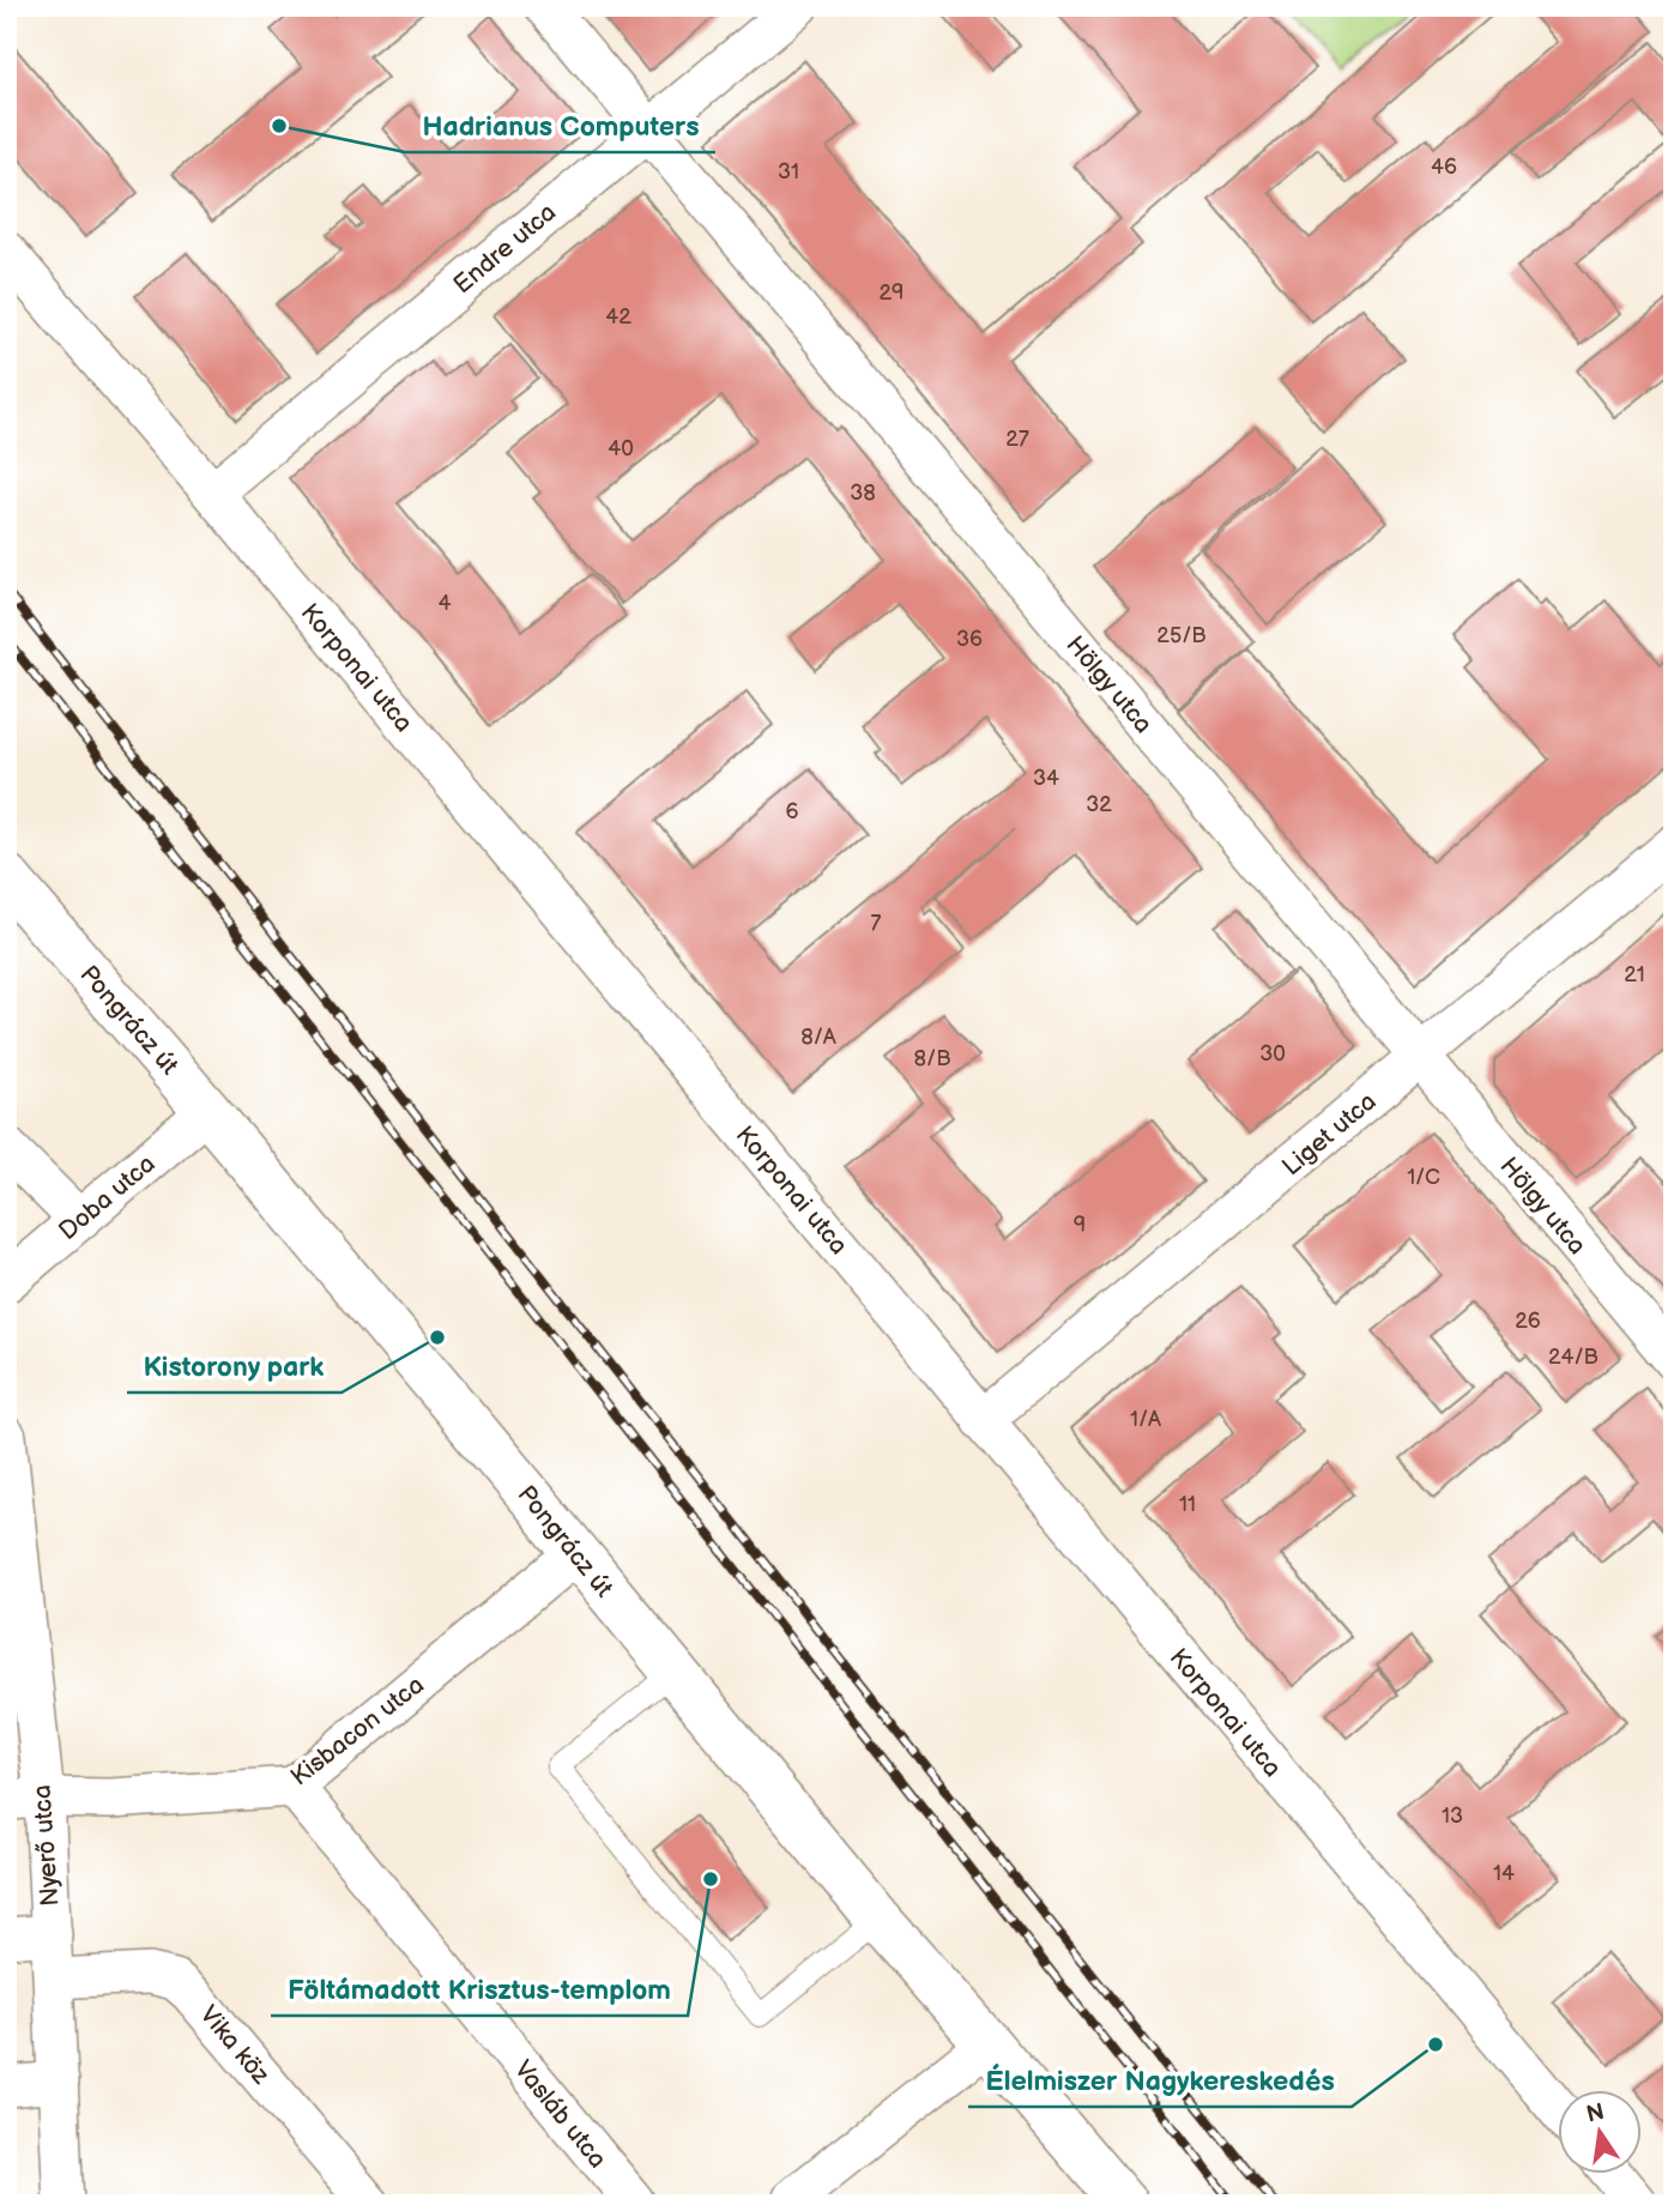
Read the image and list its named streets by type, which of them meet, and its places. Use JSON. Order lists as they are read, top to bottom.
{
  "streets": {
    "street": [
      "Endre utca",
      "Korponai utca",
      "Hölgy utca",
      "Pongrácz út",
      "Liget utca",
      "Doba utca",
      "Kisbacon utca",
      "Nyerő utca",
      "Vika köz",
      "Vasláb utca"
    ]
  },
  "crossings": [
    ["Endre utca", "Korponai utca"],
    ["Endre utca", "Hölgy utca"],
    ["Korponai utca", "Liget utca"],
    ["Hölgy utca", "Liget utca"],
    ["Pongrácz út", "Doba utca"],
    ["Pongrácz út", "Kisbacon utca"],
    ["Kisbacon utca", "Nyerő utca"],
    ["Kisbacon utca", "Vasláb utca"],
    ["Nyerő utca", "Vika köz"]
  ],
  "places": [
    "Hadrianus Computers",
    "Kistorony park",
    "Föltámadott Krisztus-templom",
    "Élelmiszer Nagykereskedés"
  ],
  "house_numbers": [
    "46",
    "31",
    "29",
    "42",
    "27",
    "40",
    "38",
    "4",
    "25/B",
    "36",
    "34",
    "32",
    "6",
    "7",
    "21",
    "8/A",
    "30",
    "8/B",
    "1/C",
    "9",
    "26",
    "24/B",
    "1/A",
    "11",
    "13",
    "14"
  ],
  "north": "top"
}
